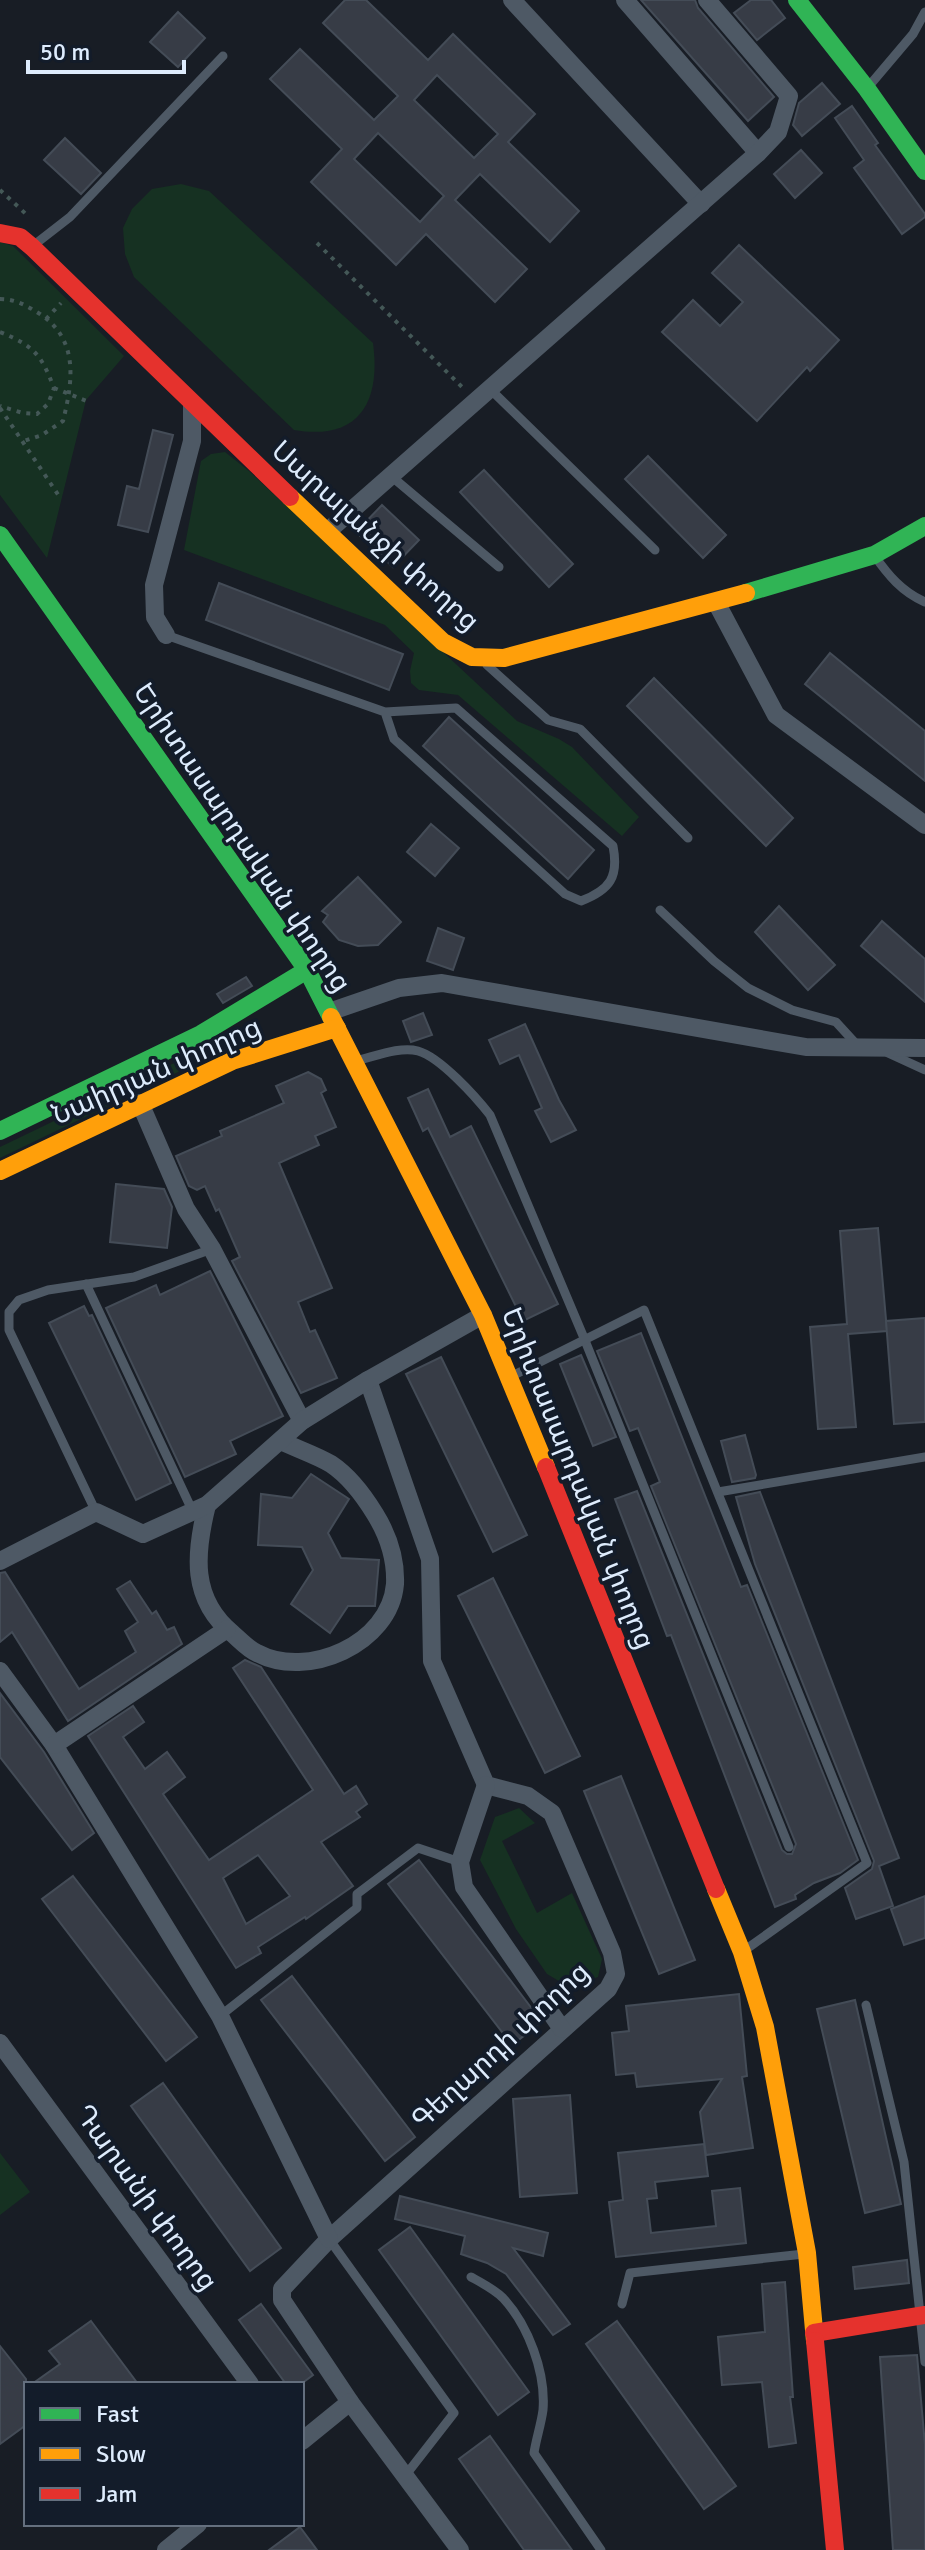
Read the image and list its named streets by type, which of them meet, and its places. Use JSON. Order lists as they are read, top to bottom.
{
  "streets": {
    "street": [
      "Սարալանջի փողոց",
      "Երիտասարդական փողոց",
      "Նաիրյան փողոց",
      "Գեղարդի փողոց",
      "Դարանի փողոց"
    ]
  },
  "crossings": [
    ["Երիտասարդական փողոց", "Նաիրյան փողոց"]
  ],
  "legend": ["Fast", "Slow", "Jam"],
  "scale_bar": "50 m"
}
